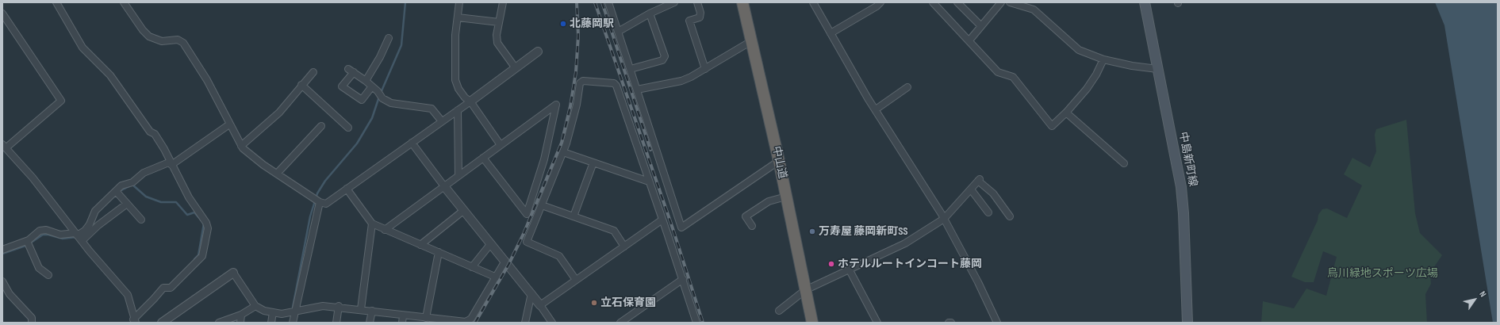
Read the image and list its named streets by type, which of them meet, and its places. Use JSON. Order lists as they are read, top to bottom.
{
  "streets": {
    "highway": ["中山道"],
    "main road": ["中島新町線"]
  },
  "parks": ["烏川緑地スポーツ広場"],
  "places": [
    "北藤岡駅",
    "万寿屋 藤岡新町SS",
    "ホテルルートインコート藤岡",
    "立石保育園"
  ],
  "north": "top right"
}
